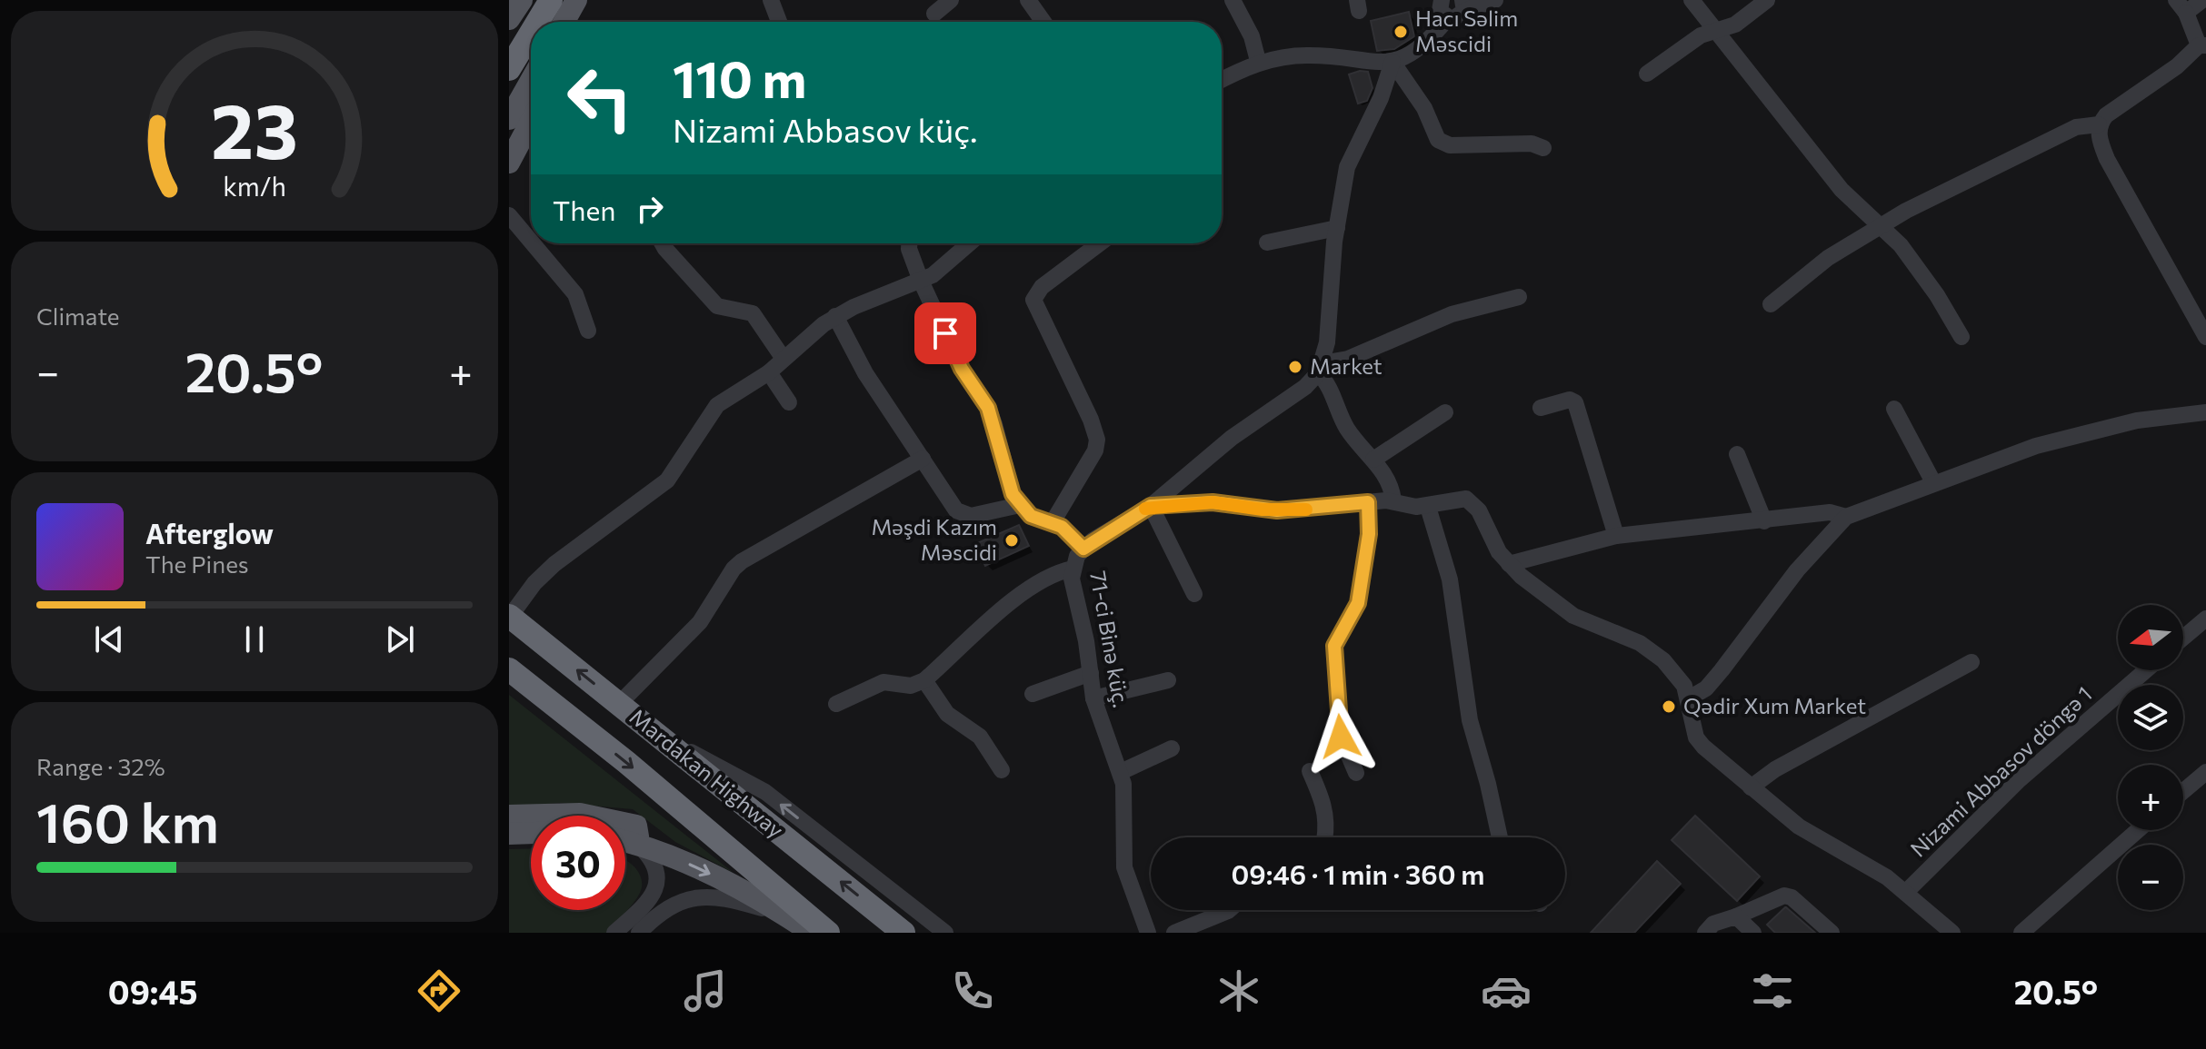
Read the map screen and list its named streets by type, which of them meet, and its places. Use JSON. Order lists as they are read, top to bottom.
{
  "streets": {
    "highway": ["Mardakan Highway"],
    "street": ["71-ci Binə küç.", "Nizami Abbasov döngə 1"]
  },
  "places": [
    "Hacı Səlim Məscidi",
    "Market",
    "Məşdi Kazım Məscidi",
    "Qədir Xum Market"
  ],
  "north": "left",
  "page": {
    "turn": ["110 m", "Nizami Abbasov küç."],
    "then": "Then",
    "tile": [
      "Climate",
      ["Range · 32%", "160 km"]
    ],
    "heat": ["−", "20.5°", "+"],
    "song": ["Afterglow", "The Pines"],
    "map_buttons": ["+", "−"],
    "limit": "30",
    "trip": "09:46 · 1 min · 360 m",
    "tabs": ["09:45", "20.5°"],
    "gauge": ["23", "km/h"]
  }
}
